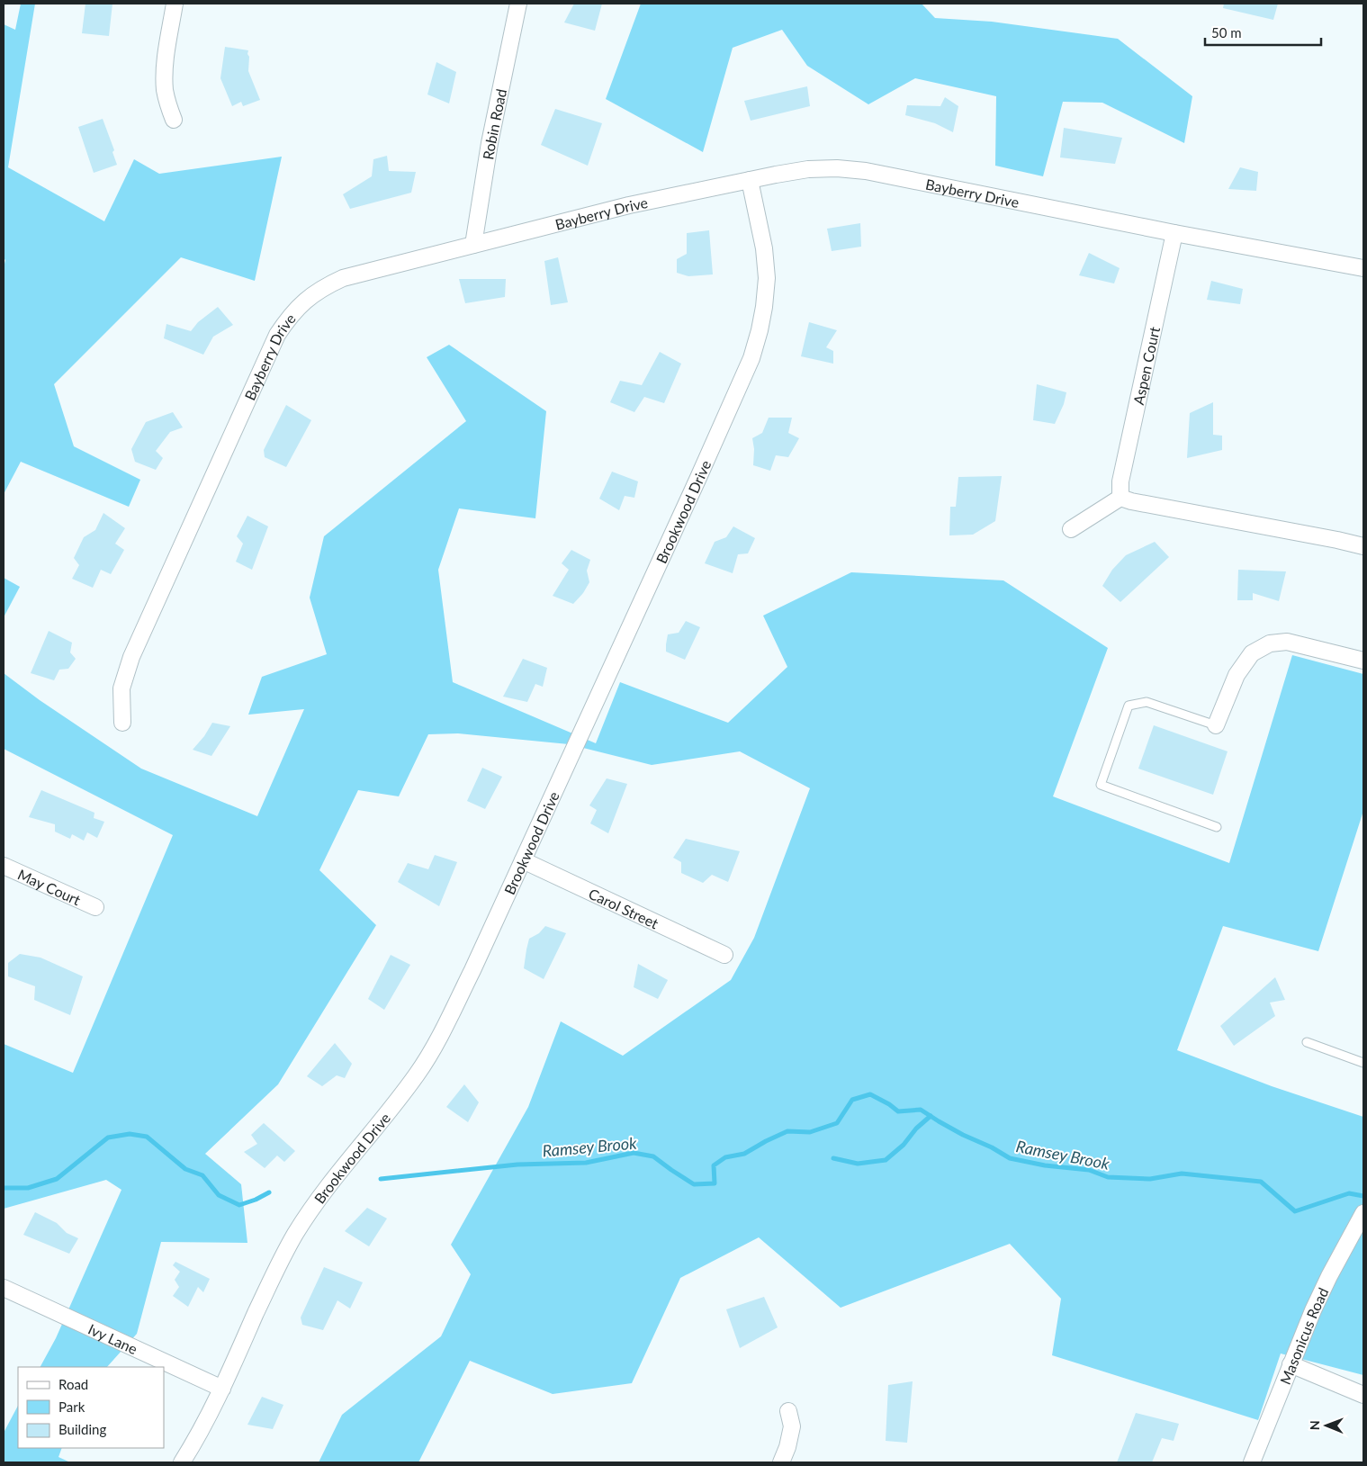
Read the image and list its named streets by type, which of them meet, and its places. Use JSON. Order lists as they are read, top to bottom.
{
  "streets": {
    "street": [
      "Robin Road",
      "Bayberry Drive",
      "Aspen Court",
      "Brookwood Drive",
      "May Court",
      "Carol Street",
      "Masonicus Road",
      "Ivy Lane"
    ]
  },
  "crossings": [
    ["Robin Road", "Bayberry Drive"],
    ["Bayberry Drive", "Aspen Court"],
    ["Bayberry Drive", "Brookwood Drive"],
    ["Brookwood Drive", "Carol Street"],
    ["Brookwood Drive", "Ivy Lane"]
  ],
  "water": ["Ramsey Brook"],
  "legend": ["Road", "Park", "Building"],
  "scale_bar": "50 m",
  "north": "left"
}
